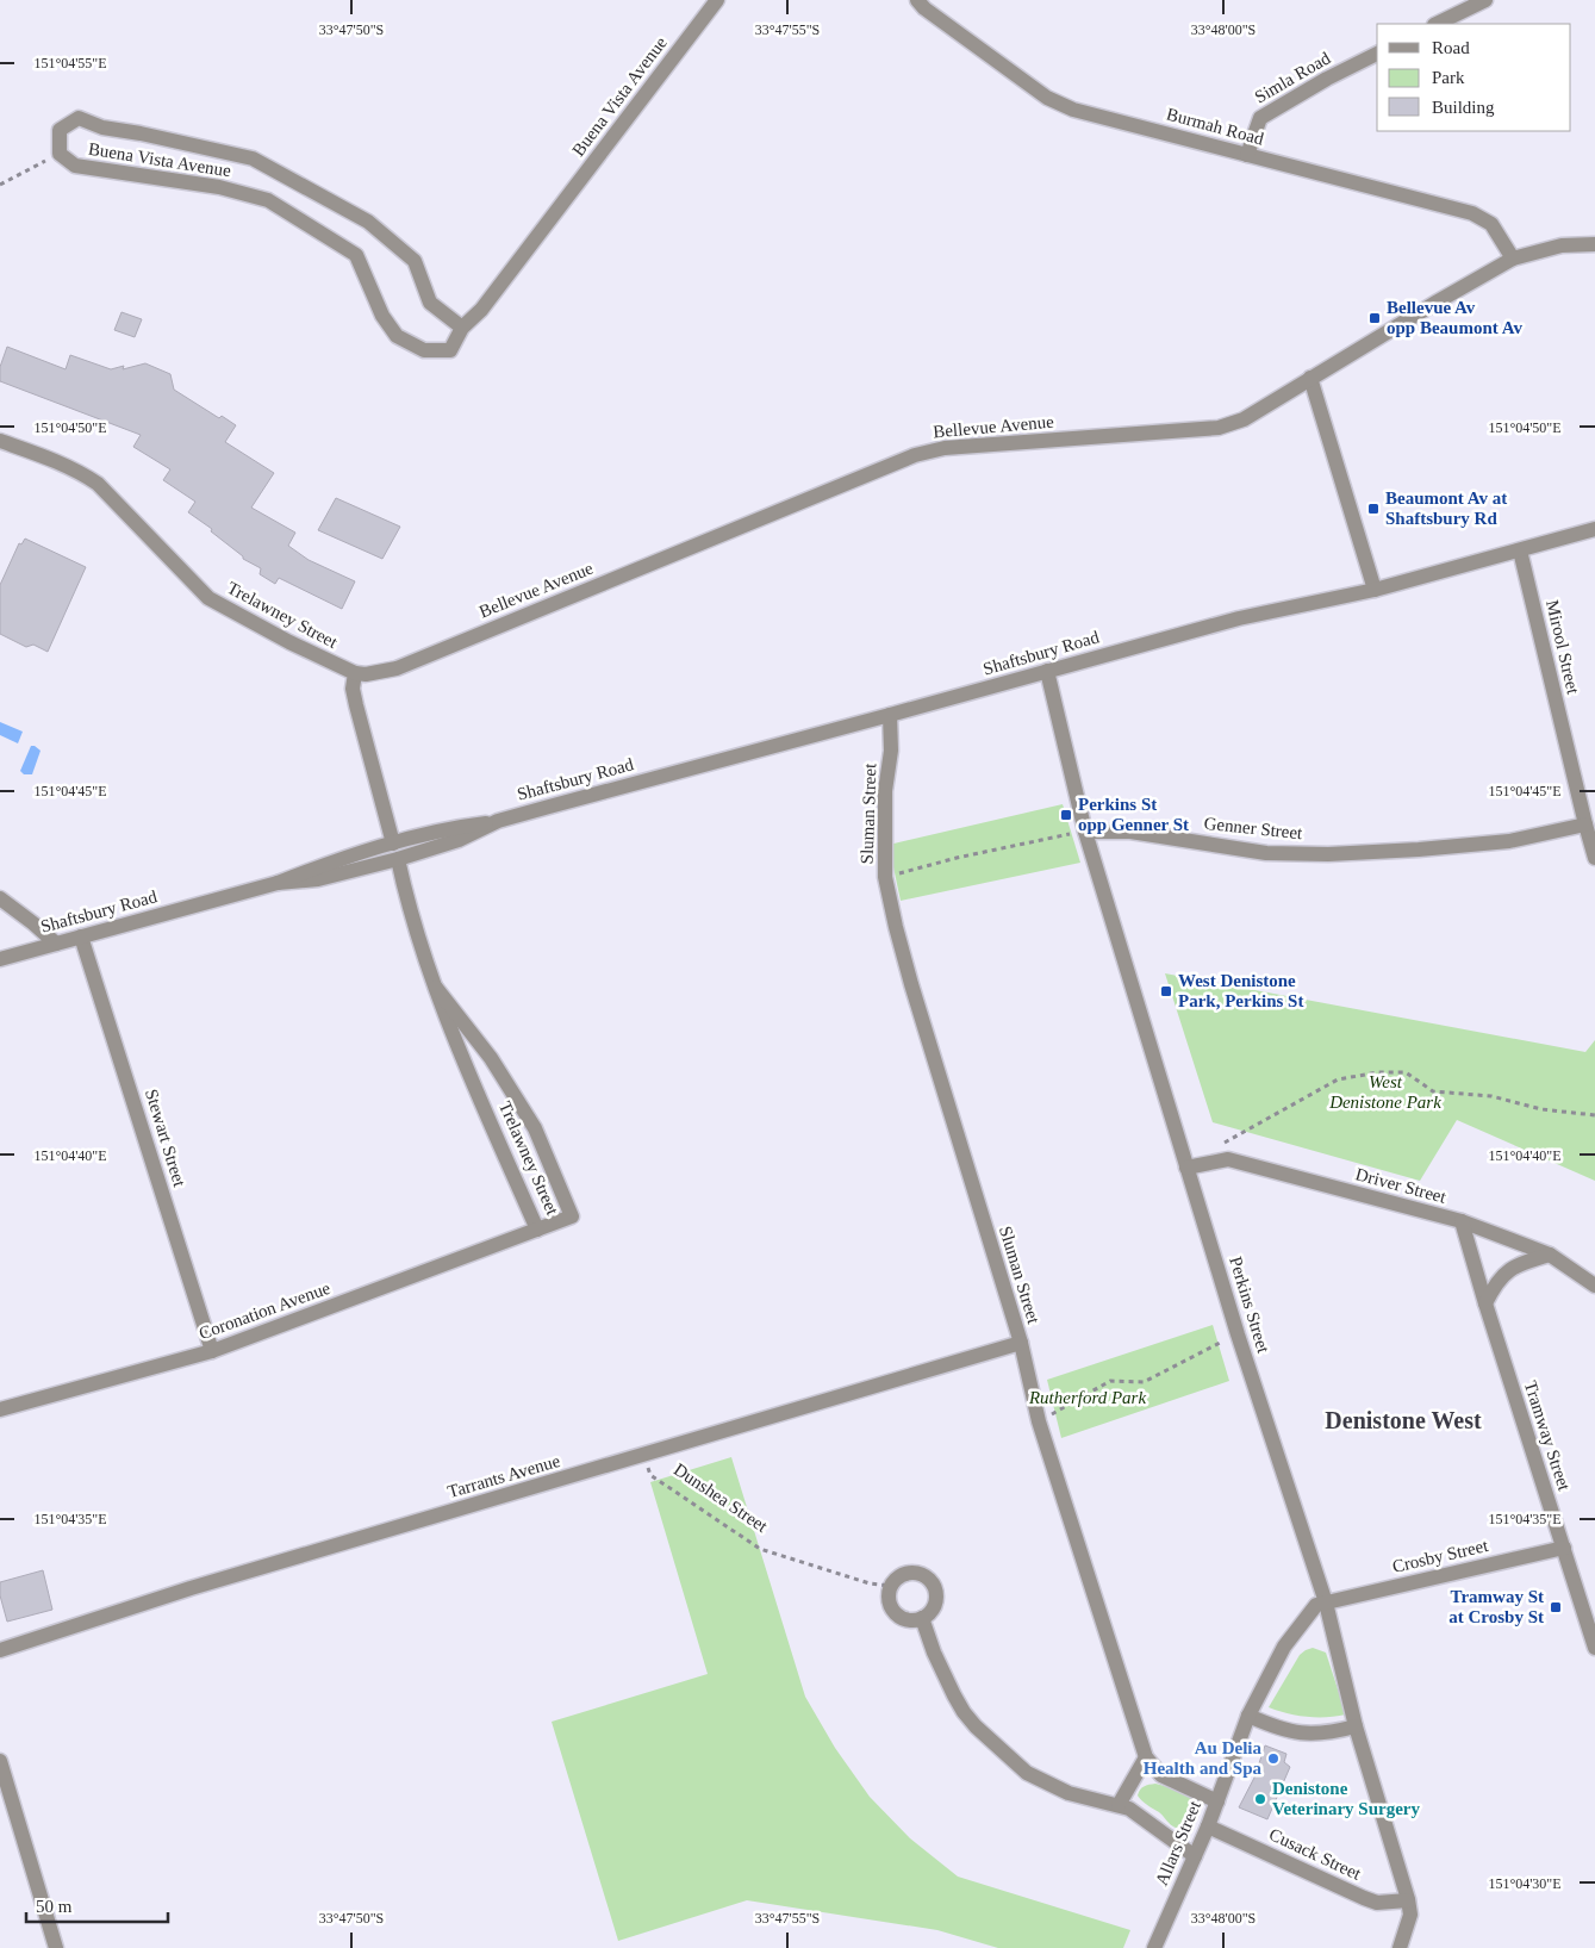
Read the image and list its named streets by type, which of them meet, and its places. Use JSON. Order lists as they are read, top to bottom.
{
  "streets": {
    "street": [
      "Simla Road",
      "Buena Vista Avenue",
      "Burmah Road",
      "Bellevue Avenue",
      "Trelawney Street",
      "Mirool Street",
      "Shaftsbury Road",
      "Sluman Street",
      "Genner Street",
      "Stewart Street",
      "Driver Street",
      "Perkins Street",
      "Coronation Avenue",
      "Tramway Street",
      "Tarrants Avenue",
      "Crosby Street",
      "Allars Street",
      "Cusack Street"
    ],
    "path": ["Dunshea Street"]
  },
  "crossings": [
    ["Simla Road", "Burmah Road"],
    ["Burmah Road", "Bellevue Avenue"],
    ["Bellevue Avenue", "Trelawney Street"],
    ["Trelawney Street", "Shaftsbury Road"],
    ["Trelawney Street", "Coronation Avenue"],
    ["Mirool Street", "Shaftsbury Road"],
    ["Mirool Street", "Genner Street"],
    ["Shaftsbury Road", "Sluman Street"],
    ["Shaftsbury Road", "Stewart Street"],
    ["Shaftsbury Road", "Perkins Street"],
    ["Sluman Street", "Tarrants Avenue"],
    ["Sluman Street", "Allars Street"],
    ["Genner Street", "Perkins Street"],
    ["Stewart Street", "Coronation Avenue"],
    ["Driver Street", "Perkins Street"],
    ["Driver Street", "Tramway Street"],
    ["Perkins Street", "Crosby Street"],
    ["Perkins Street", "Allars Street"],
    ["Perkins Street", "Cusack Street"],
    ["Tramway Street", "Crosby Street"],
    ["Tarrants Avenue", "Dunshea Street"],
    ["Crosby Street", "Allars Street"],
    ["Allars Street", "Cusack Street"]
  ],
  "districts": ["Denistone West"],
  "parks": ["West Denistone Park", "Rutherford Park"],
  "places": {
    "transit": [
      "Bellevue Av opp Beaumont Av",
      "Beaumont Av at Shaftsbury Rd",
      "Perkins St opp Genner St",
      "West Denistone Park, Perkins St",
      "Tramway St at Crosby St"
    ],
    "other": ["Au Delia Health and Spa", "Denistone Veterinary Surgery"]
  },
  "legend": ["Road", "Park", "Building"],
  "scale_bar": "50 m",
  "coordinates": [
    "33°47'50\"S",
    "33°47'55\"S",
    "33°48'00\"S",
    "151°04'55\"E",
    "151°04'50\"E",
    "151°04'45\"E",
    "151°04'40\"E",
    "151°04'35\"E",
    "151°04'30\"E"
  ]
}
